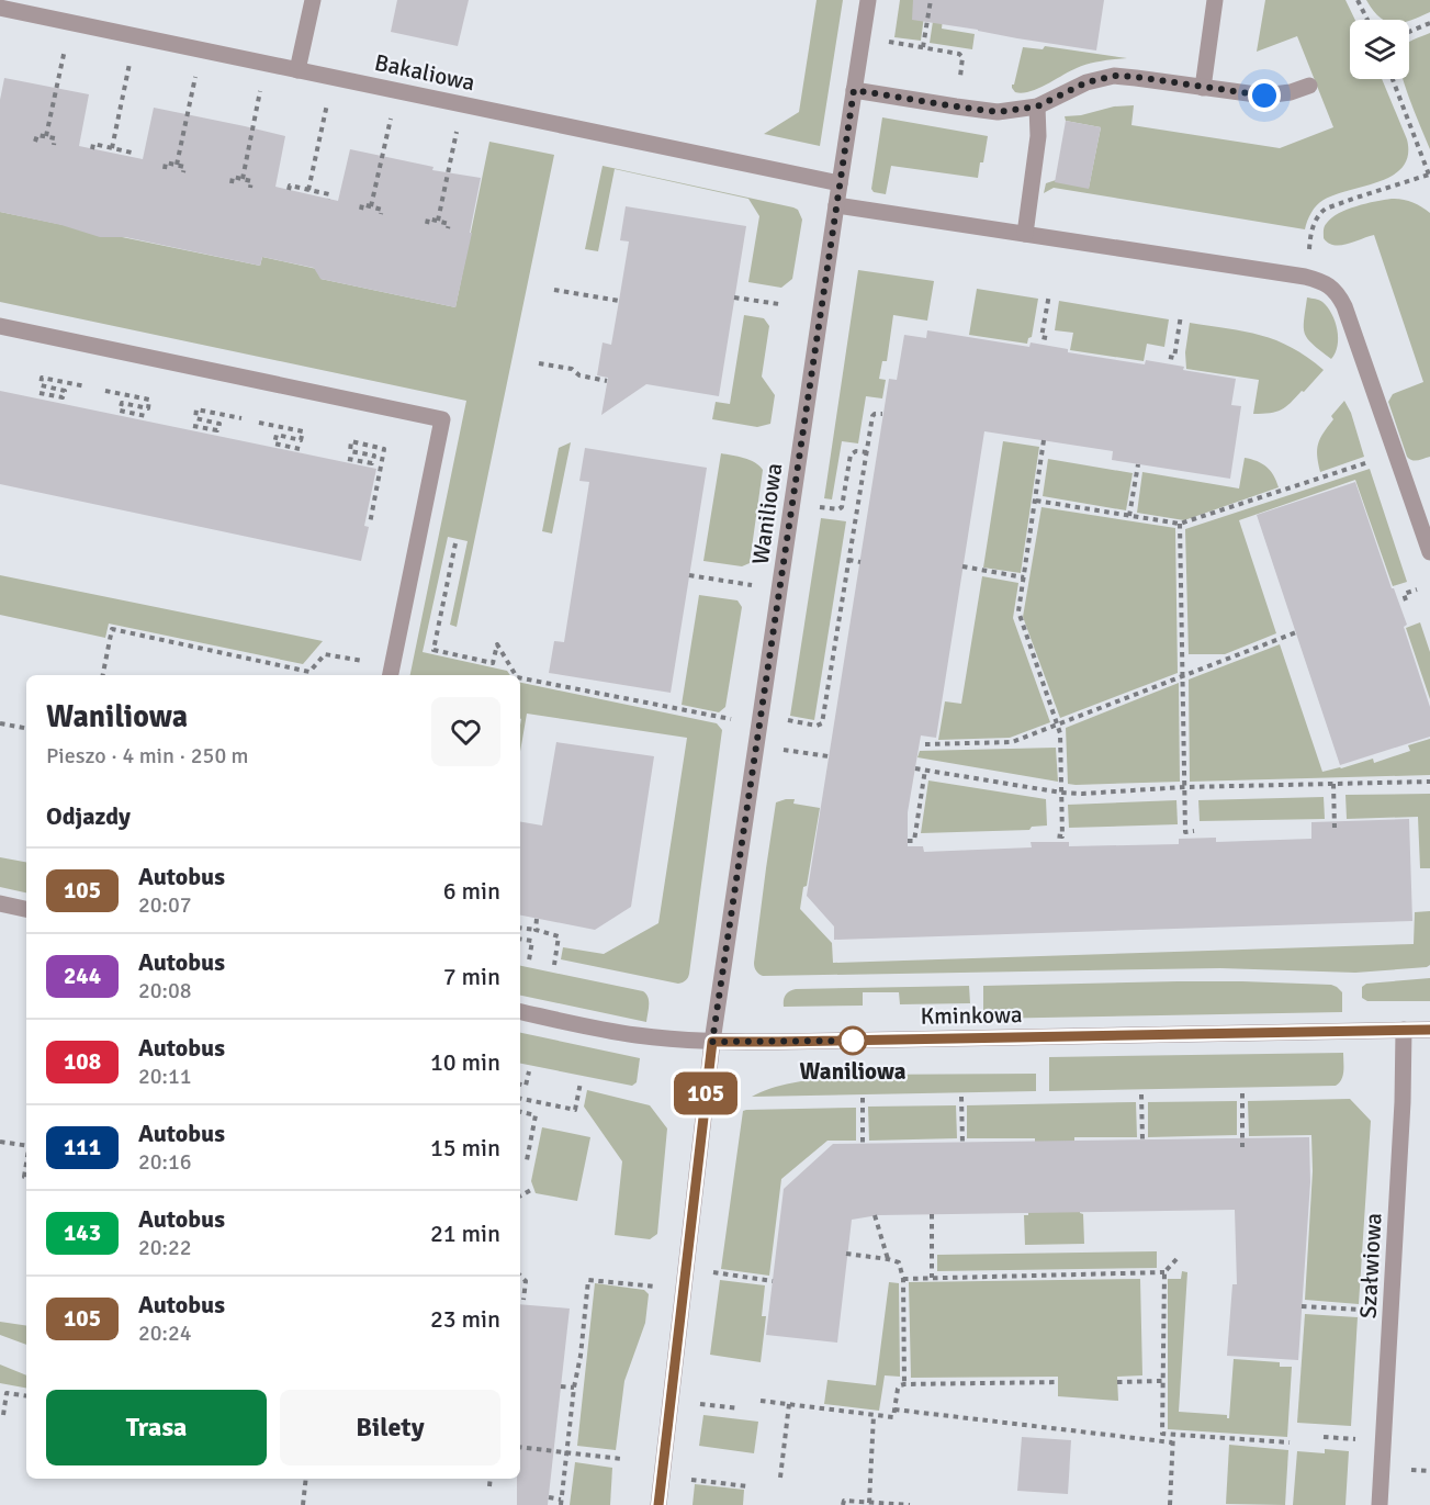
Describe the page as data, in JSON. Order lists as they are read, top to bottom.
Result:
{
  "streets": {
    "street": [
      "Bakaliowa",
      "Waniliowa",
      "Kminkowa",
      "Szałwiowa"
    ]
  },
  "crossings": [
    ["Bakaliowa", "Waniliowa"],
    ["Waniliowa", "Kminkowa"],
    ["Kminkowa", "Szałwiowa"]
  ],
  "places": ["Waniliowa"],
  "lines": ["bus line 105"],
  "page": {
    "on_map": "105",
    "heading": [
      ["Waniliowa", "Pieszo · 4 min · 250 m"],
      "Odjazdy"
    ],
    "list": [
      {
        "mark": "105",
        "name": "Autobus",
        "note": "20:07",
        "value": "6 min"
      },
      {
        "mark": "244",
        "name": "Autobus",
        "note": "20:08",
        "value": "7 min"
      },
      {
        "mark": "108",
        "name": "Autobus",
        "note": "20:11",
        "value": "10 min"
      },
      {
        "mark": "111",
        "name": "Autobus",
        "note": "20:16",
        "value": "15 min"
      },
      {
        "mark": "143",
        "name": "Autobus",
        "note": "20:22",
        "value": "21 min"
      },
      {
        "mark": "105",
        "name": "Autobus",
        "note": "20:24",
        "value": "23 min"
      }
    ],
    "buttons": ["Trasa", "Bilety"]
  }
}
